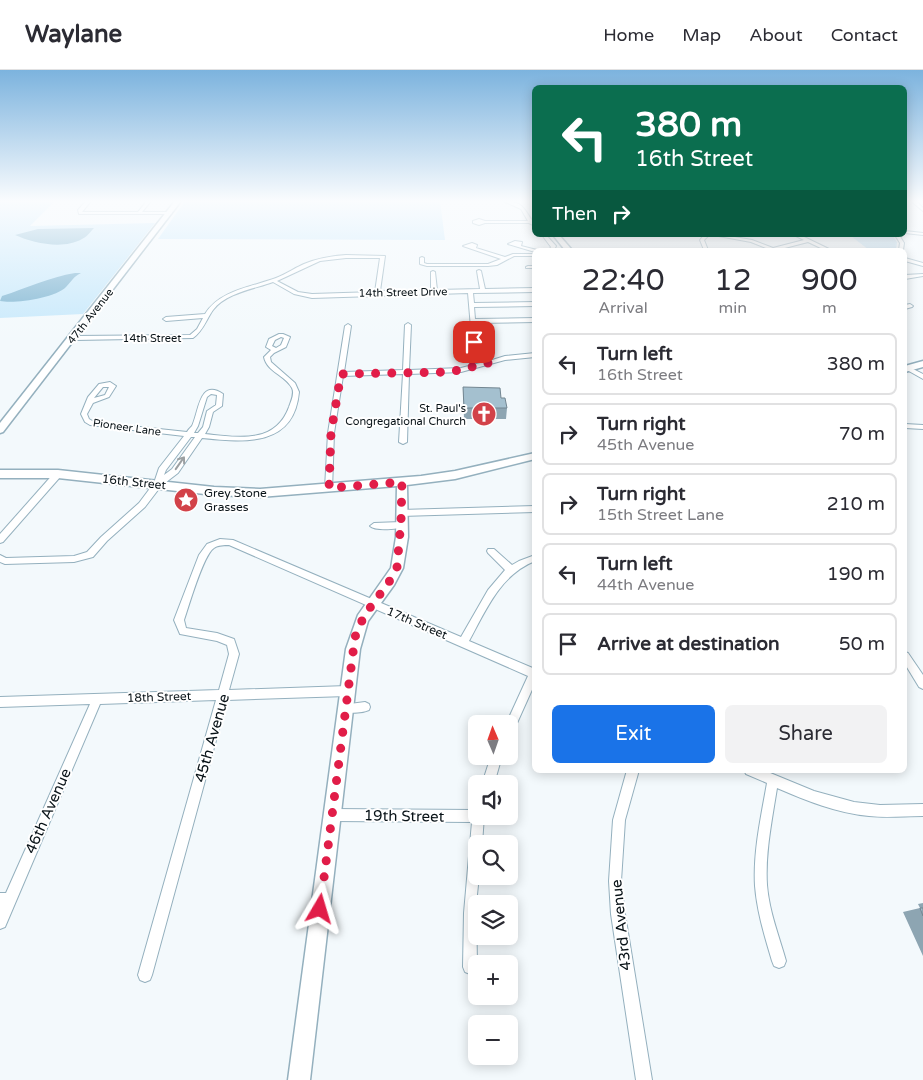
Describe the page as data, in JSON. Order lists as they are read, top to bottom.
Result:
{
  "streets": {
    "main road": ["47th Avenue", "16th Street"],
    "street": [
      "14th Street Drive",
      "14th Street",
      "Pioneer Lane",
      "17th Street",
      "18th Street",
      "45th Avenue",
      "46th Avenue",
      "19th Street",
      "43rd Avenue"
    ]
  },
  "crossings": [
    ["14th Street Drive", "14th Street"],
    ["47th Avenue", "14th Street"],
    ["17th Street", "45th Avenue"],
    ["18th Street", "45th Avenue"],
    ["18th Street", "46th Avenue"]
  ],
  "places": {
    "church": ["St. Paul's Congregational Church"],
    "place": ["Grey Stone Grasses"]
  },
  "north": "top",
  "page": {
    "header": "Waylane",
    "nav": [
      "Home",
      "Map",
      "About",
      "Contact"
    ],
    "turn": ["380 m", "16th Street"],
    "then": "Then",
    "eta": [
      "22:40",
      "Arrival",
      "12",
      "min",
      "900",
      "m"
    ],
    "list": [
      {
        "name": "Turn left",
        "note": "16th Street",
        "value": "380 m"
      },
      {
        "name": "Turn right",
        "note": "45th Avenue",
        "value": "70 m"
      },
      {
        "name": "Turn right",
        "note": "15th Street Lane",
        "value": "210 m"
      },
      {
        "name": "Turn left",
        "note": "44th Avenue",
        "value": "190 m"
      },
      {
        "name": "Arrive at destination",
        "value": "50 m"
      }
    ],
    "buttons": ["Exit", "Share"],
    "map_buttons": ["+", "−"]
  }
}
